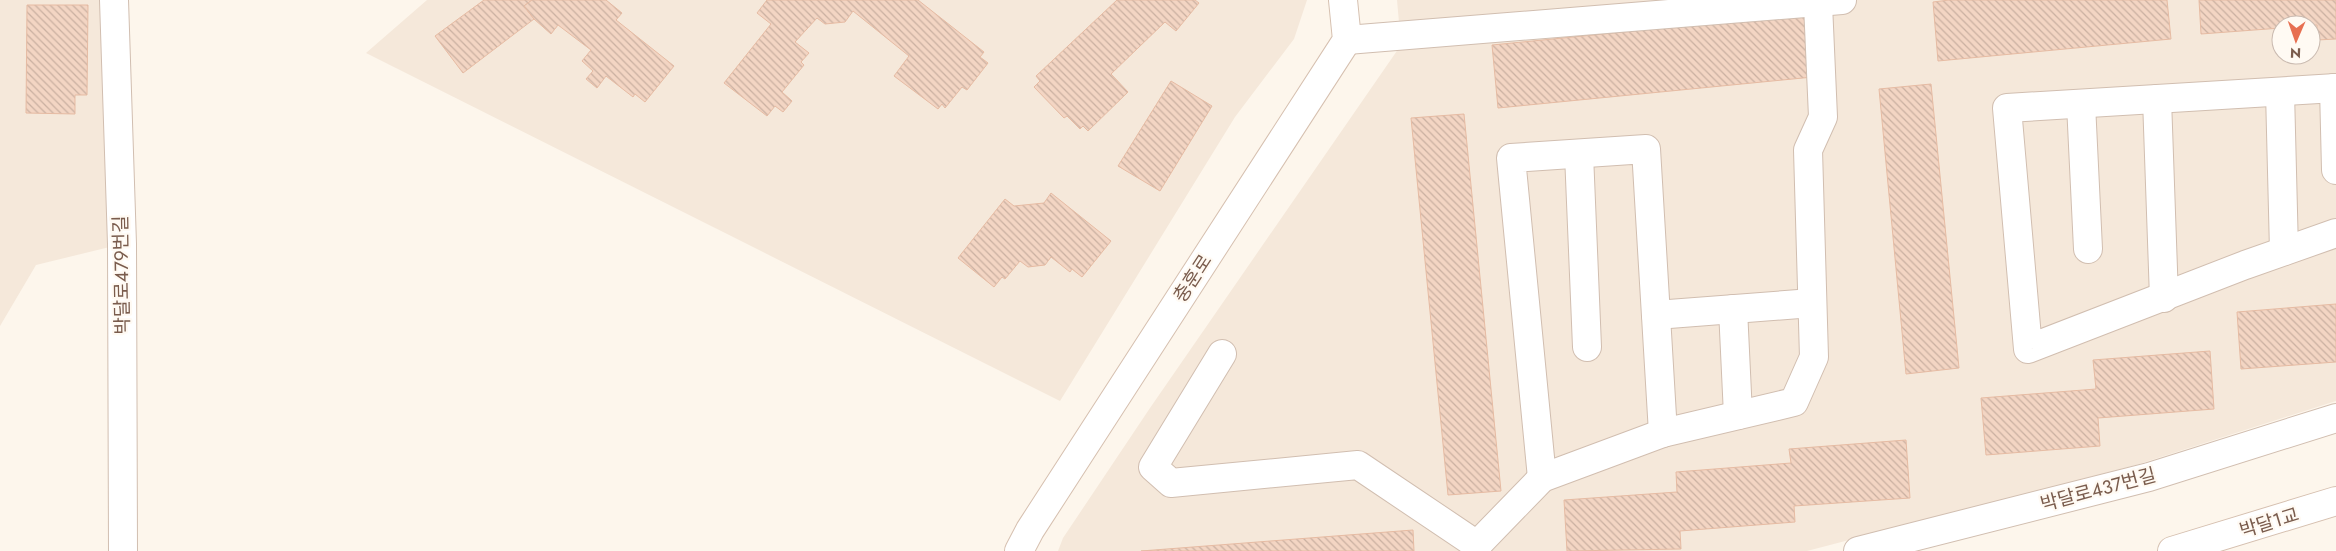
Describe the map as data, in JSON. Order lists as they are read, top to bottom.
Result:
{
  "streets": {
    "street": [
      "박달로479번길",
      "충훈로",
      "박달로437번길",
      "박달1교"
    ]
  },
  "north": "bottom"
}
